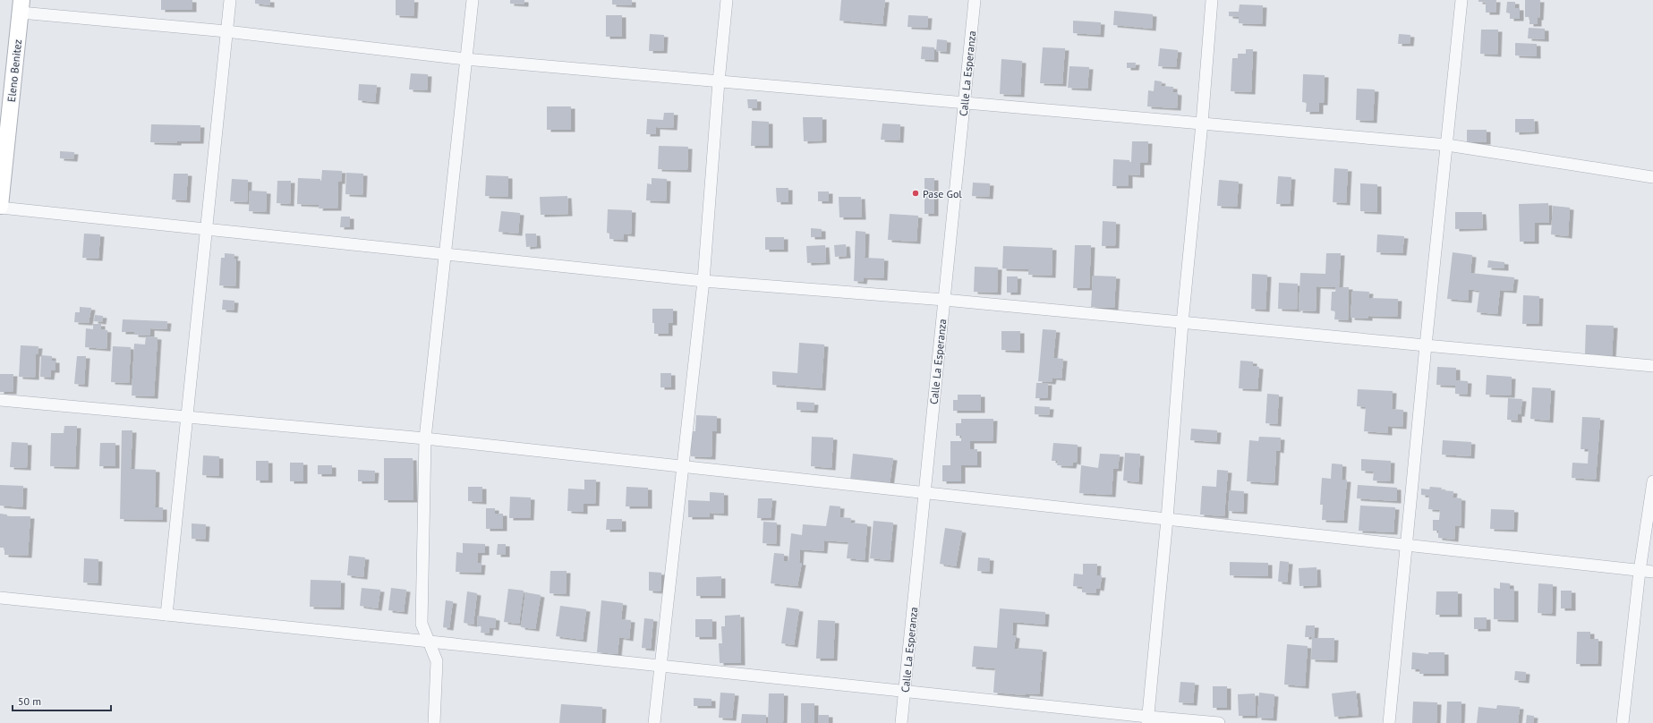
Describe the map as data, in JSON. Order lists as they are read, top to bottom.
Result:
{
  "streets": {
    "street": ["Eleno Benitez", "Calle La Esperanza"]
  },
  "places": ["Pase Gol"],
  "scale_bar": "50 m"
}
